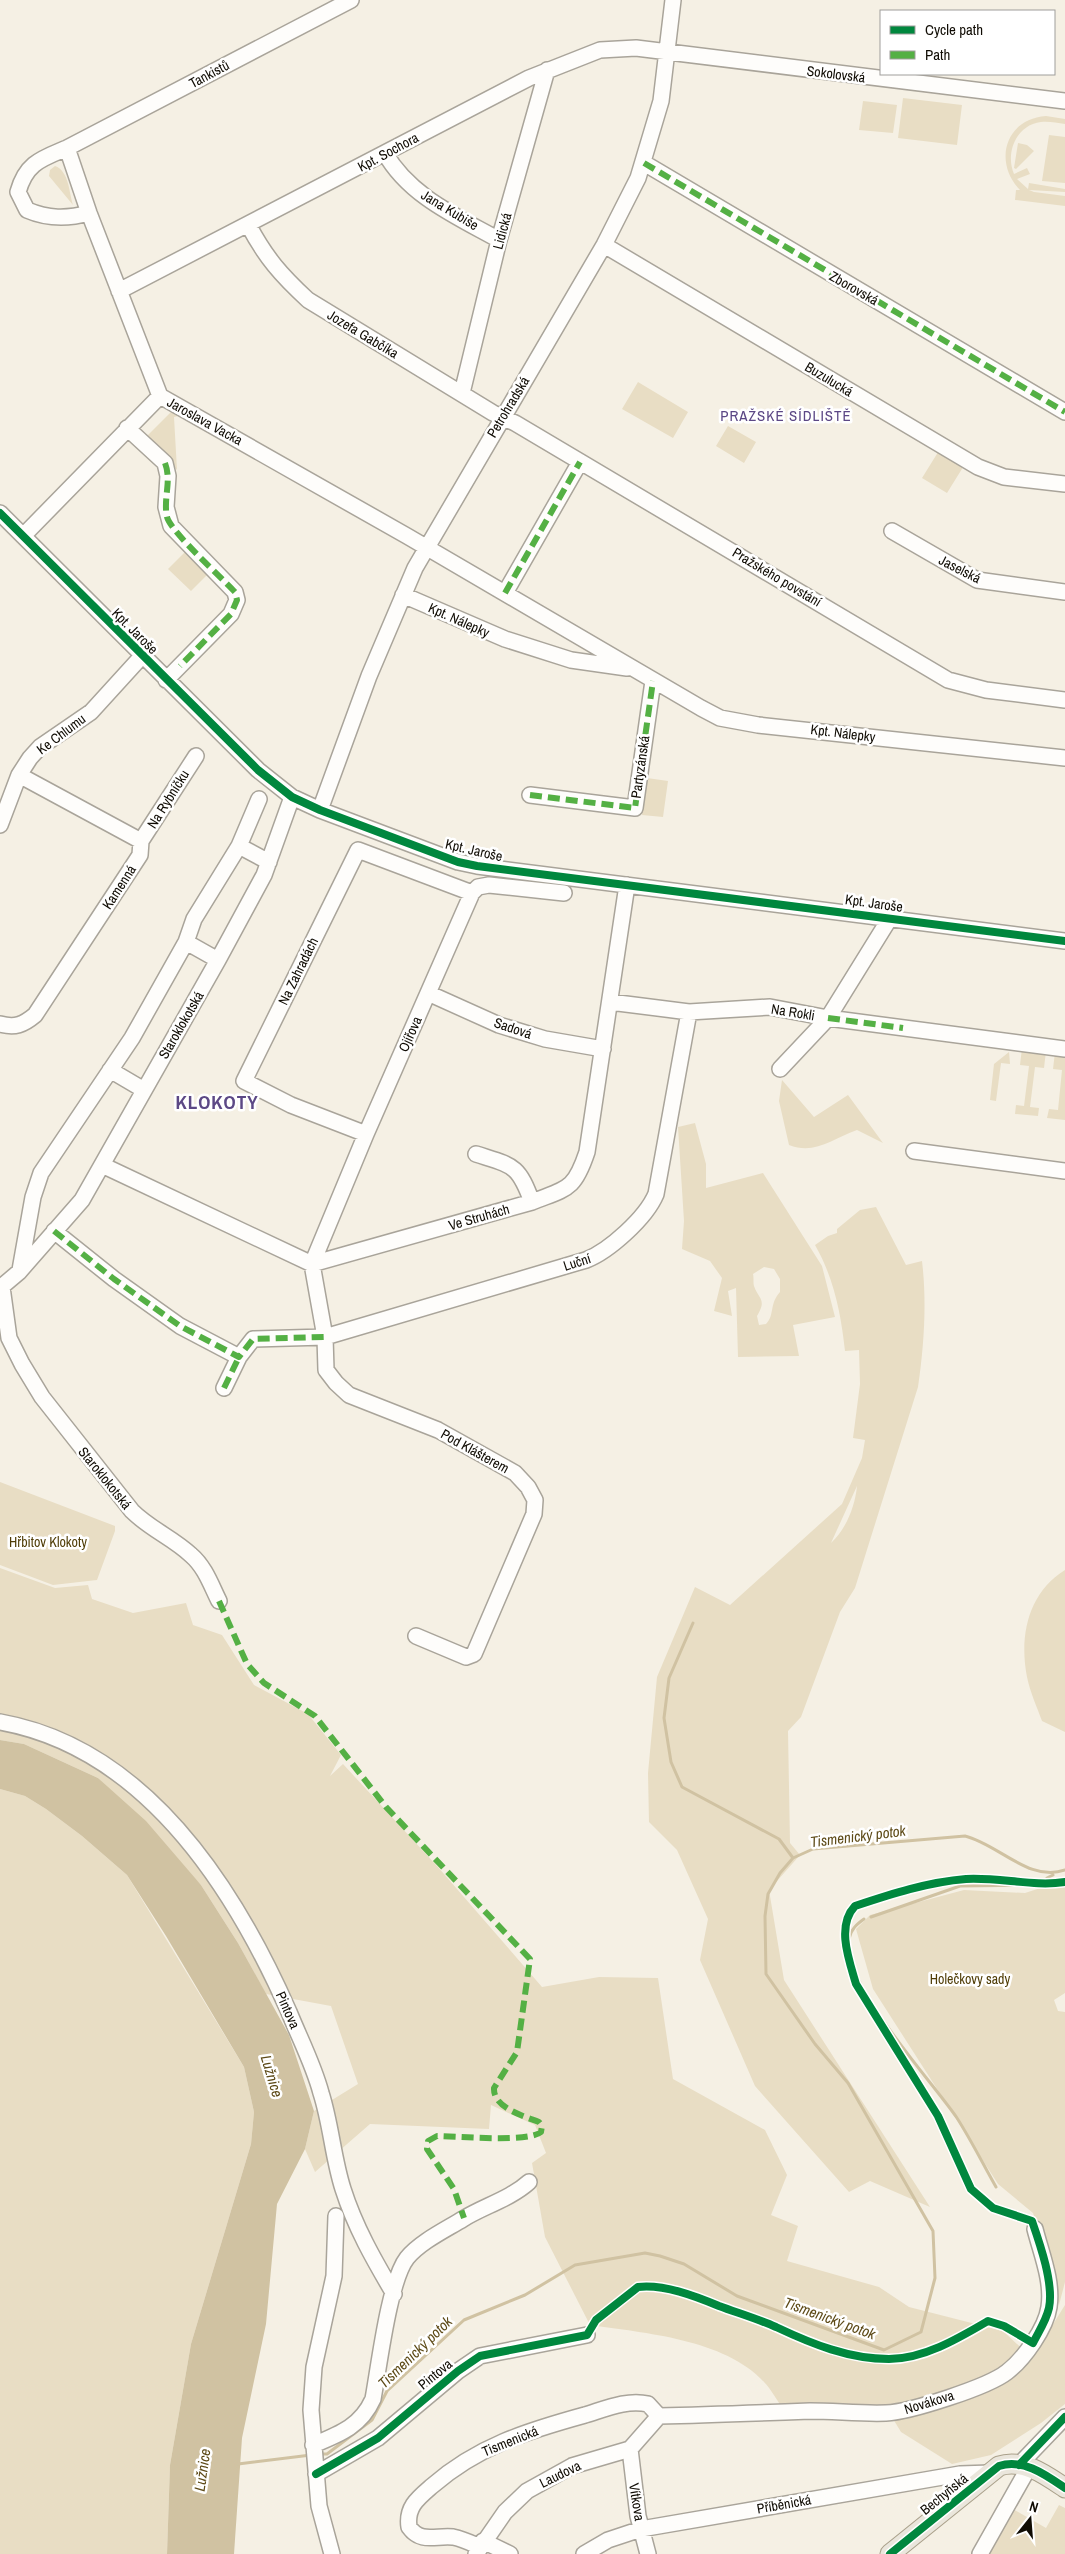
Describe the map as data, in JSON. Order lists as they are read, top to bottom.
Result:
{
  "streets": {
    "main road": ["Bechyňská"],
    "street": [
      "Tankistů",
      "Sokolovská",
      "Kpt. Sochora",
      "Jana Kubiše",
      "Lidická",
      "Zborovská",
      "Jozefa Gabčíka",
      "Buzulucká",
      "Petrohradská",
      "Jaroslava Vacka",
      "Jaselská",
      "Pražského povstání",
      "Kpt. Nálepky",
      "Kpt. Jaroše",
      "Ke Chlumu",
      "Partyzánská",
      "Na Rybníčku",
      "Kamenná",
      "Na Zahradách",
      "Na Rokli",
      "Staroklokotská",
      "Sadová",
      "Ojířova",
      "Ve Struhách",
      "Luční",
      "Pod Klášterem",
      "Pintova",
      "Novákova",
      "Tismenická",
      "Laudova",
      "Vítkova",
      "Příběnická"
    ]
  },
  "crossings": [
    ["Tankistů", "Jaroslava Vacka"],
    ["Sokolovská", "Kpt. Sochora"],
    ["Sokolovská", "Petrohradská"],
    ["Kpt. Sochora", "Jana Kubiše"],
    ["Kpt. Sochora", "Lidická"],
    ["Kpt. Sochora", "Jozefa Gabčíka"],
    ["Kpt. Sochora", "Petrohradská"],
    ["Kpt. Sochora", "Jaroslava Vacka"],
    ["Jana Kubiše", "Lidická"],
    ["Lidická", "Jozefa Gabčíka"],
    ["Zborovská", "Petrohradská"],
    ["Jozefa Gabčíka", "Petrohradská"],
    ["Jozefa Gabčíka", "Pražského povstání"],
    ["Buzulucká", "Petrohradská"],
    ["Petrohradská", "Jaroslava Vacka"],
    ["Petrohradská", "Pražského povstání"],
    ["Petrohradská", "Kpt. Nálepky"],
    ["Petrohradská", "Kpt. Jaroše"],
    ["Jaroslava Vacka", "Kpt. Nálepky"],
    ["Kpt. Nálepky", "Partyzánská"],
    ["Kpt. Jaroše", "Ke Chlumu"],
    ["Kpt. Jaroše", "Na Rokli"],
    ["Kpt. Jaroše", "Staroklokotská"],
    ["Kpt. Jaroše", "Ve Struhách"],
    ["Na Rybníčku", "Kamenná"],
    ["Na Zahradách", "Ojířova"],
    ["Na Rokli", "Ve Struhách"],
    ["Na Rokli", "Luční"],
    ["Sadová", "Ojířova"],
    ["Sadová", "Ve Struhách"],
    ["Ojířova", "Ve Struhách"],
    ["Ojířova", "Pod Klášterem"],
    ["Ve Struhách", "Pod Klášterem"],
    ["Luční", "Pod Klášterem"],
    ["Novákova", "Tismenická"],
    ["Tismenická", "Laudova"],
    ["Laudova", "Vítkova"],
    ["Bechyňská", "Příběnická"],
    ["Vítkova", "Příběnická"]
  ],
  "districts": ["PRAŽSKÉ SÍDLIŠTĚ", "KLOKOTY"],
  "water": ["Tismenický potok", "Lužnice"],
  "parks": ["Hřbitov Klokoty", "Holečkovy sady"],
  "legend": ["Cycle path", "Path"],
  "north": "top"
}
